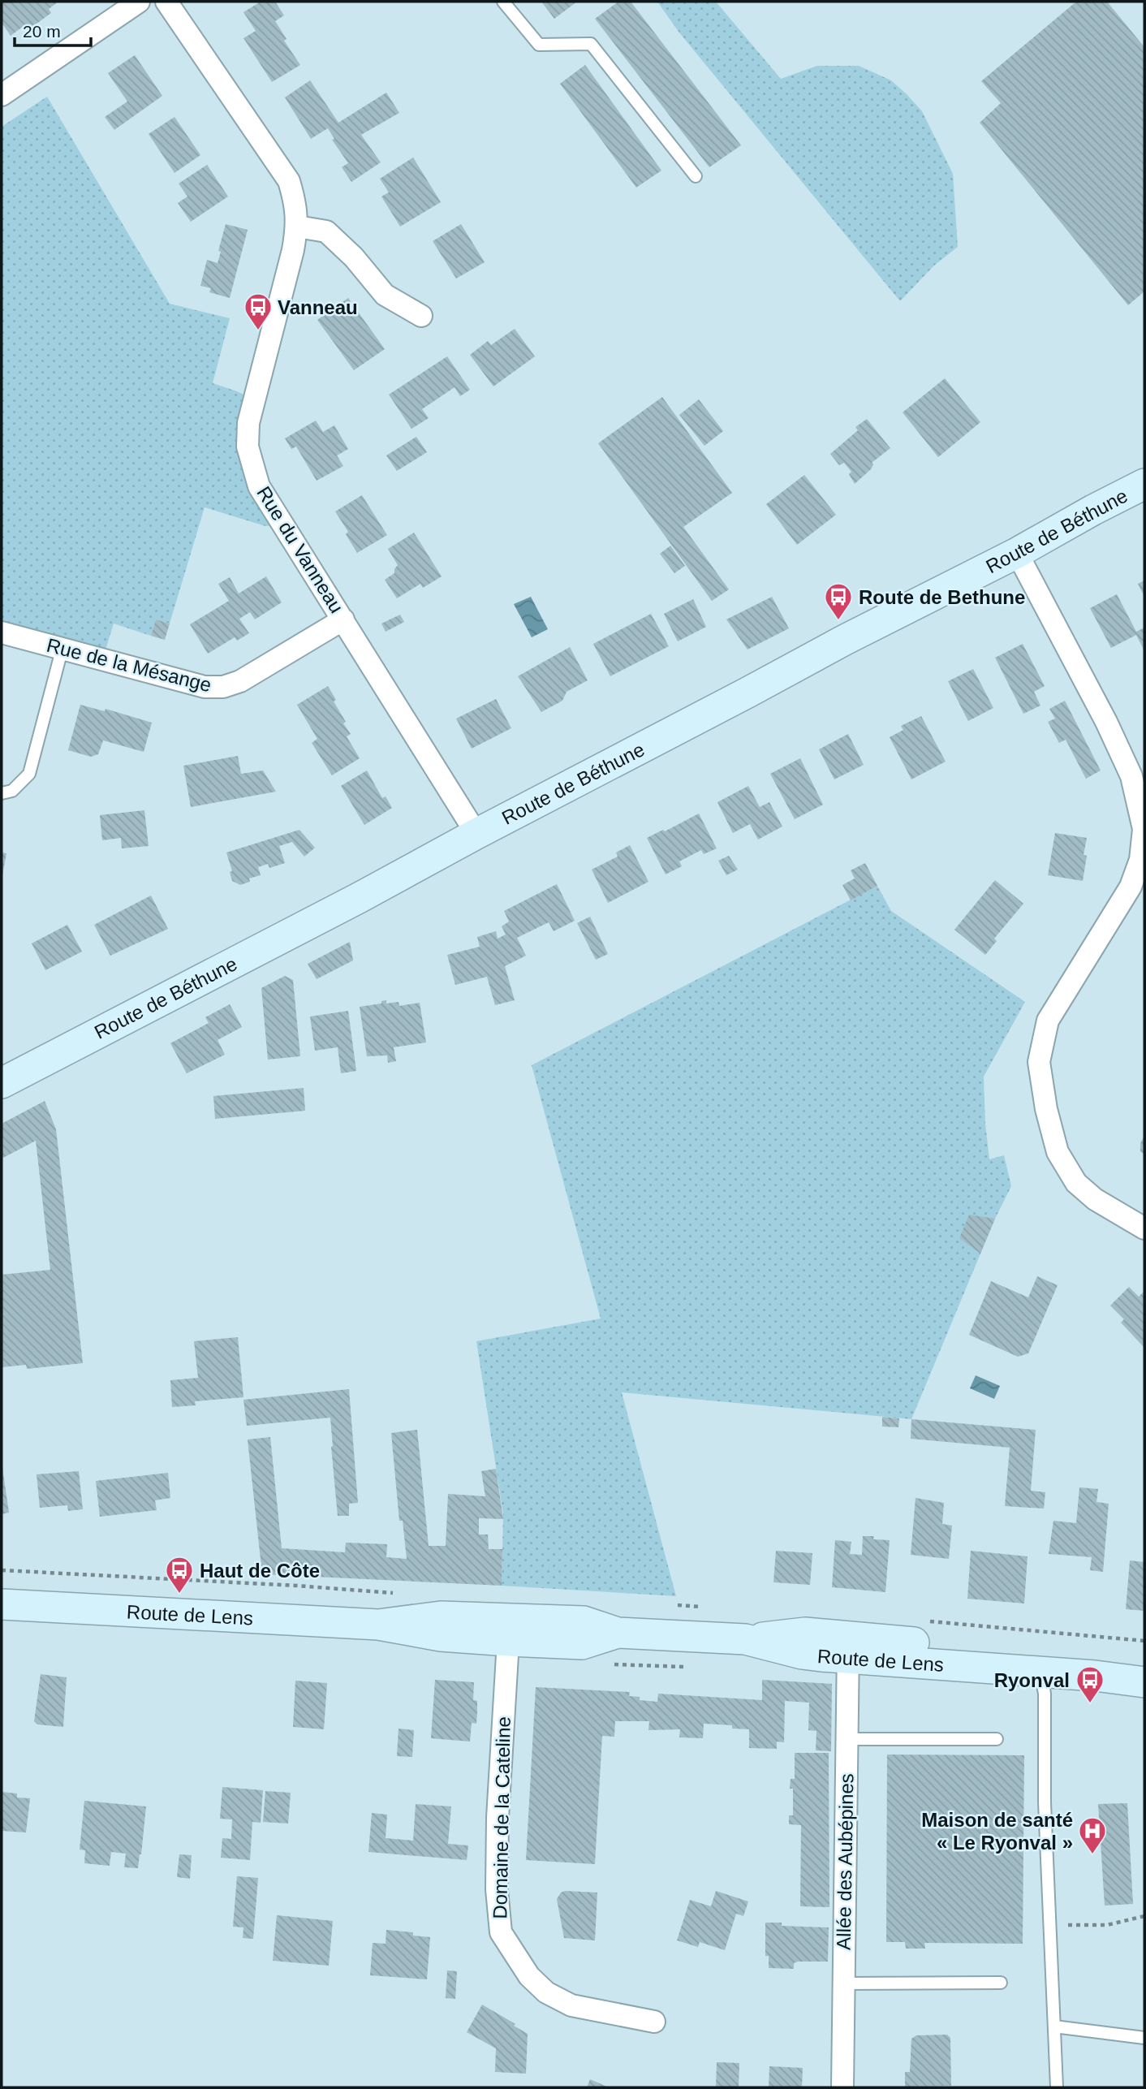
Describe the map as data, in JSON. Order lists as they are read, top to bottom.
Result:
{
  "streets": {
    "main road": ["Route de Béthune", "Route de Lens"],
    "street": [
      "Rue du Vanneau",
      "Rue de la Mésange",
      "Domaine de la Cateline",
      "Allée des Aubépines"
    ]
  },
  "crossings": [
    ["Route de Béthune", "Rue du Vanneau"],
    ["Rue du Vanneau", "Rue de la Mésange"],
    ["Route de Lens", "Domaine de la Cateline"],
    ["Route de Lens", "Allée des Aubépines"]
  ],
  "places": {
    "bus stop": [
      "Vanneau",
      "Route de Bethune",
      "Haut de Côte",
      "Ryonval"
    ],
    "hospital": ["Maison de santé « Le Ryonval »"]
  },
  "scale_bar": "20 m"
}
